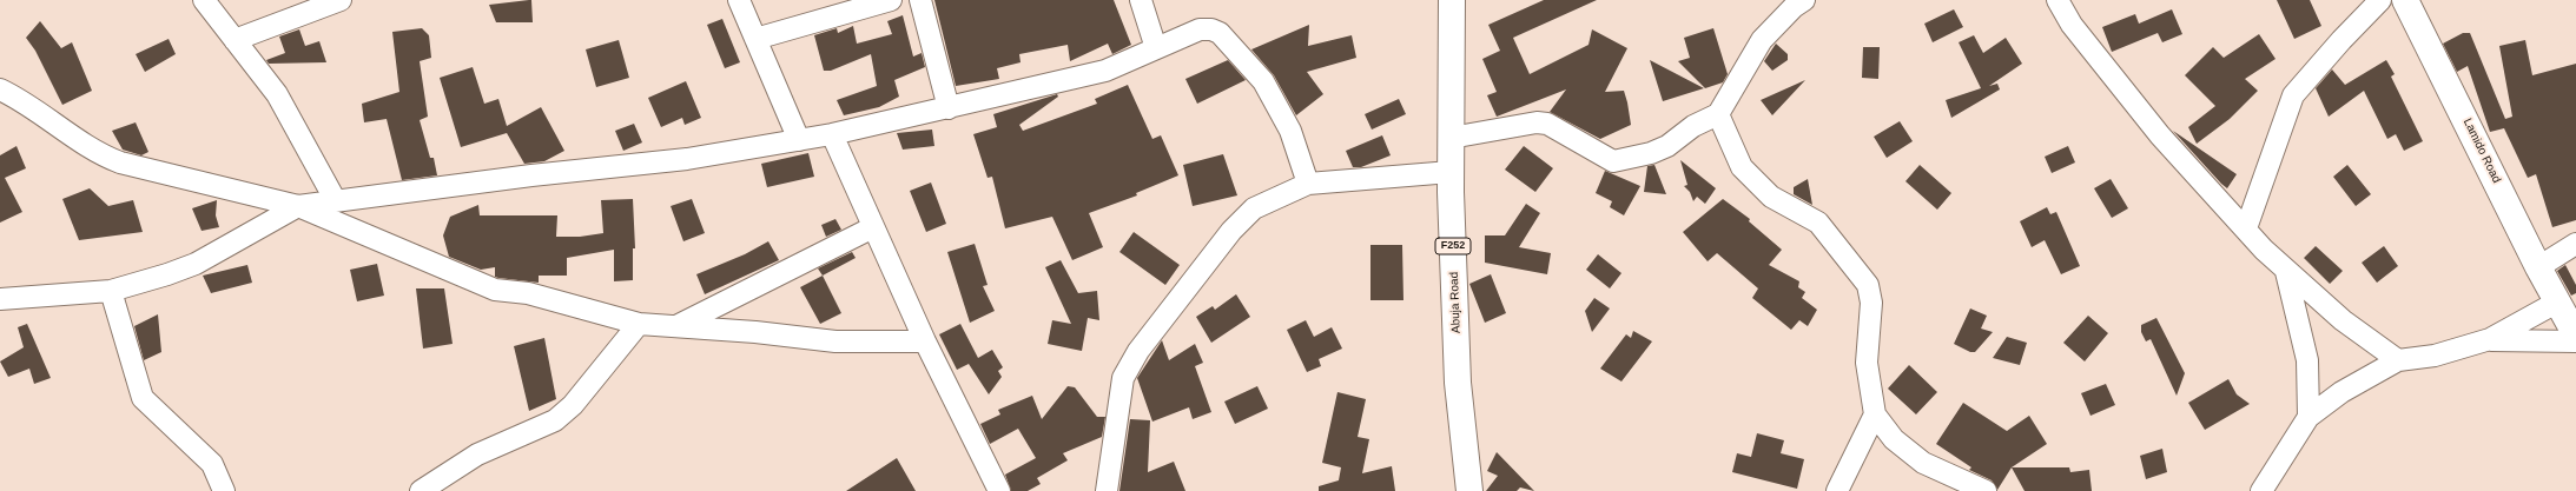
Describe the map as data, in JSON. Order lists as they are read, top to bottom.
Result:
{
  "streets": {
    "main road": ["Lamido Road", "F252", "Abuja Road"]
  }
}
